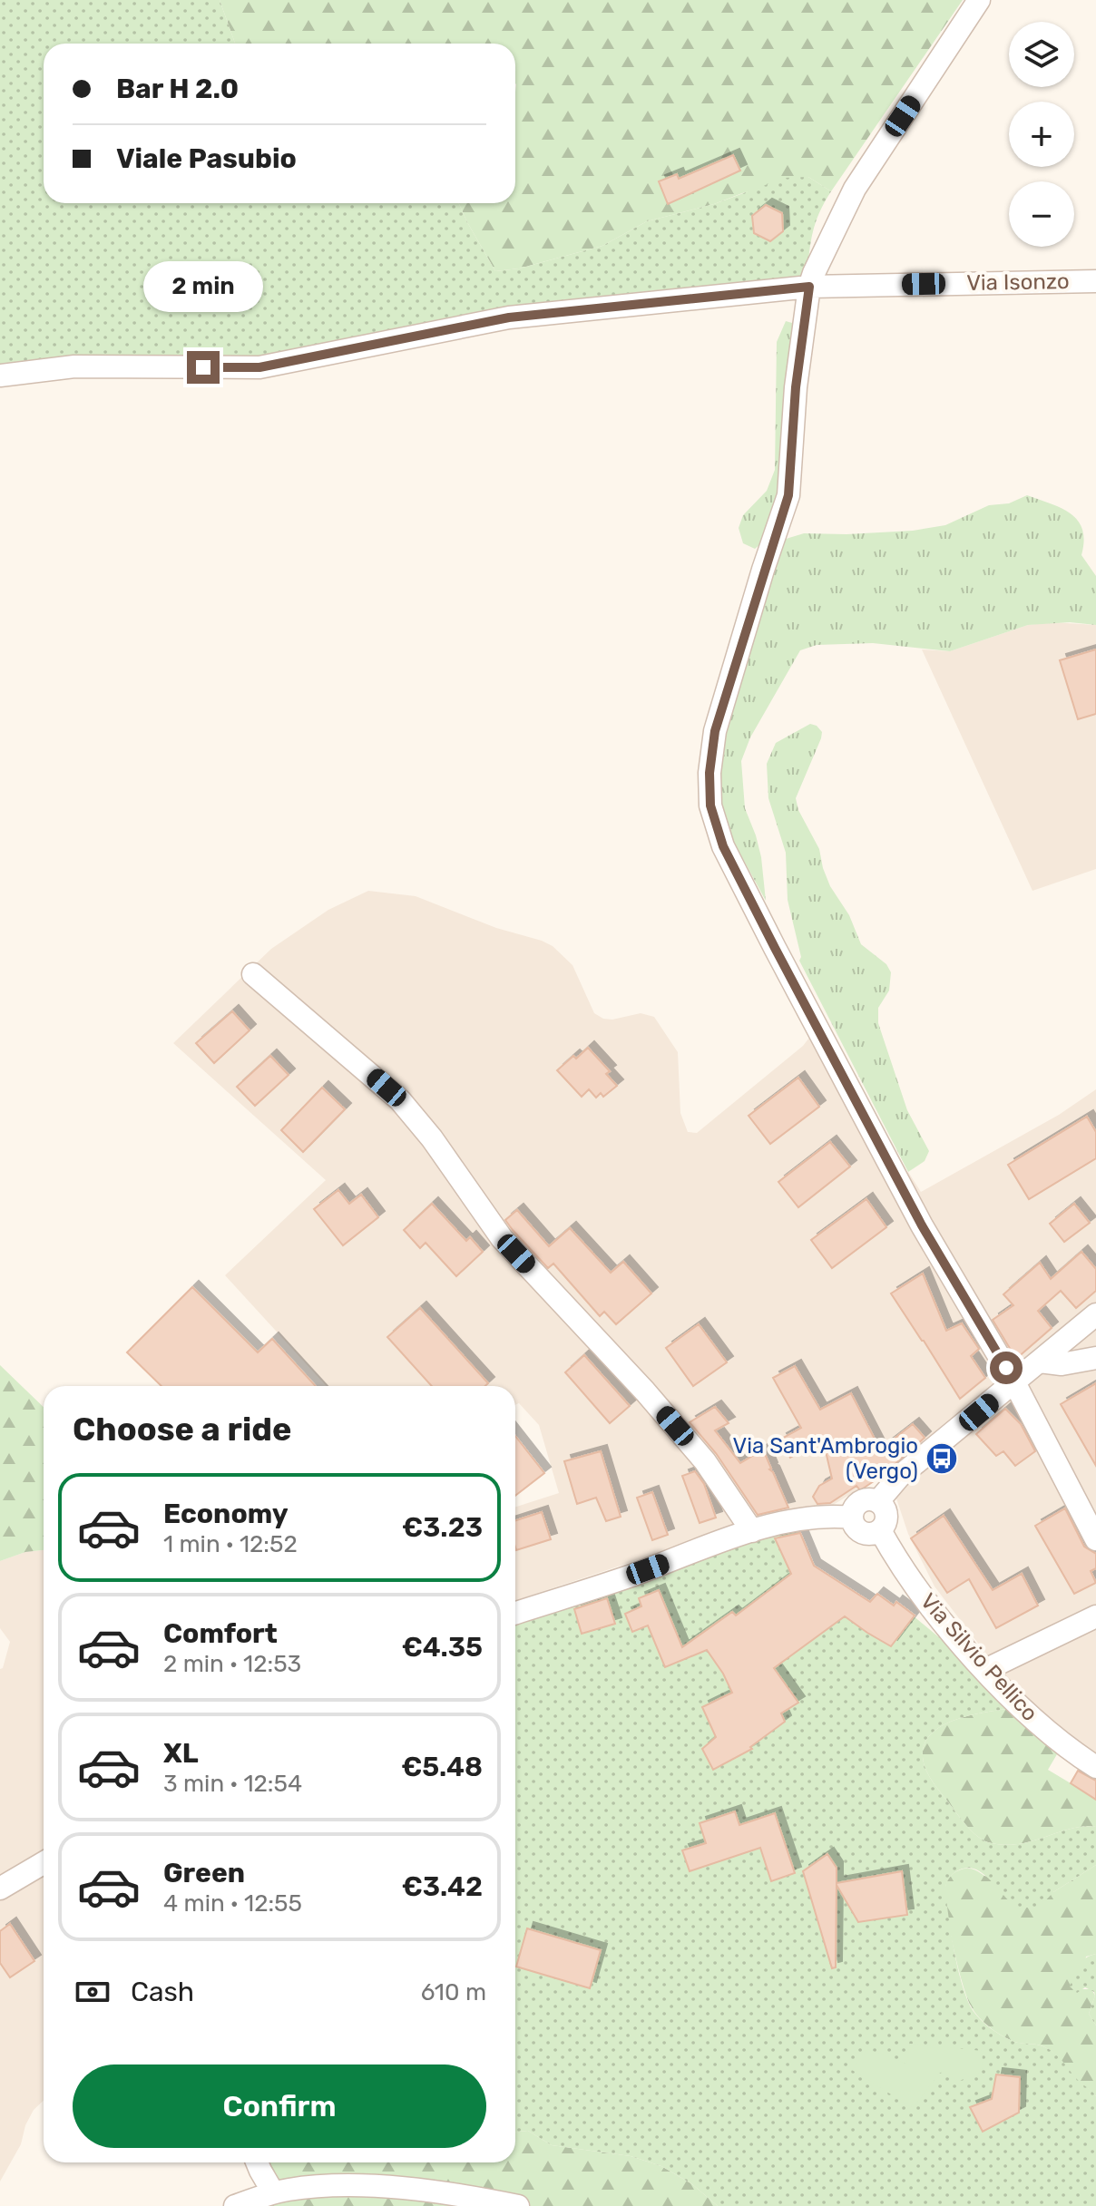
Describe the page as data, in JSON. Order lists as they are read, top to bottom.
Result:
{
  "streets": {
    "street": ["Via Isonzo", "Via Silvio Pellico"]
  },
  "places": {
    "bus stop": ["Via Sant'Ambrogio (Vergo)"]
  },
  "page": {
    "map_buttons": ["+", "−"],
    "banner": ["Bar H 2.0", "Viale Pasubio"],
    "bubble": "2 min",
    "heading": "Choose a ride",
    "list": [
      {
        "name": "Economy",
        "note": "1 min · 12:52",
        "value": "€3.23"
      },
      {
        "name": "Comfort",
        "note": "2 min · 12:53",
        "value": "€4.35"
      },
      {
        "name": "XL",
        "note": "3 min · 12:54",
        "value": "€5.48"
      },
      {
        "name": "Green",
        "note": "4 min · 12:55",
        "value": "€3.42"
      }
    ],
    "pay": ["Cash", "610 m"],
    "buttons": "Confirm"
  }
}
